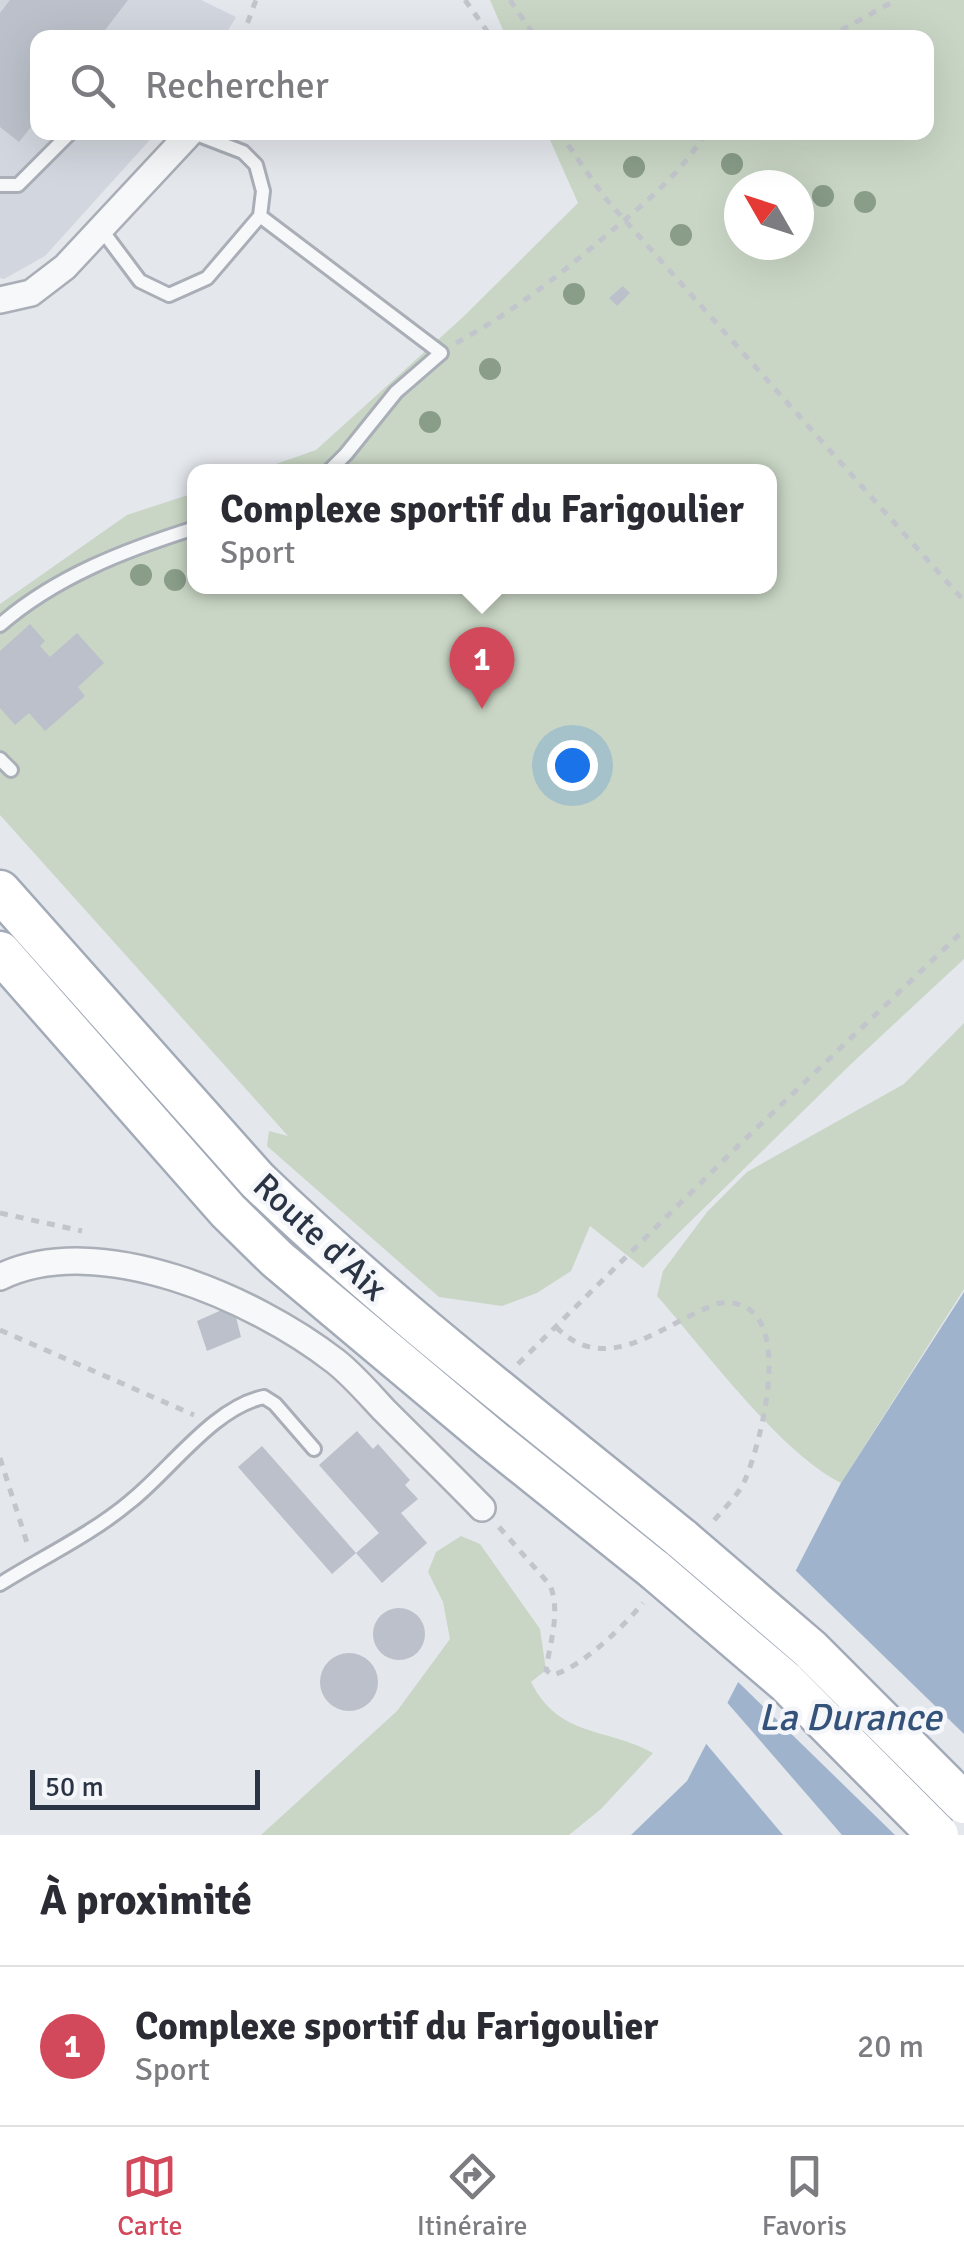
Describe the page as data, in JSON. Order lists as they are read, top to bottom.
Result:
{
  "streets": {
    "main road": ["Route d'Aix"]
  },
  "water": ["La Durance"],
  "scale_bar": "50 m",
  "north": "top left",
  "page": {
    "search": "Rechercher",
    "popup": ["Complexe sportif du Farigoulier", "Sport"],
    "pins": "1",
    "scale": "50 m",
    "heading": "À proximité",
    "list": [
      {
        "mark": "1",
        "name": "Complexe sportif du Farigoulier",
        "note": "Sport",
        "value": "20 m"
      }
    ],
    "nav": ["Carte", "Itinéraire", "Favoris"]
  }
}
